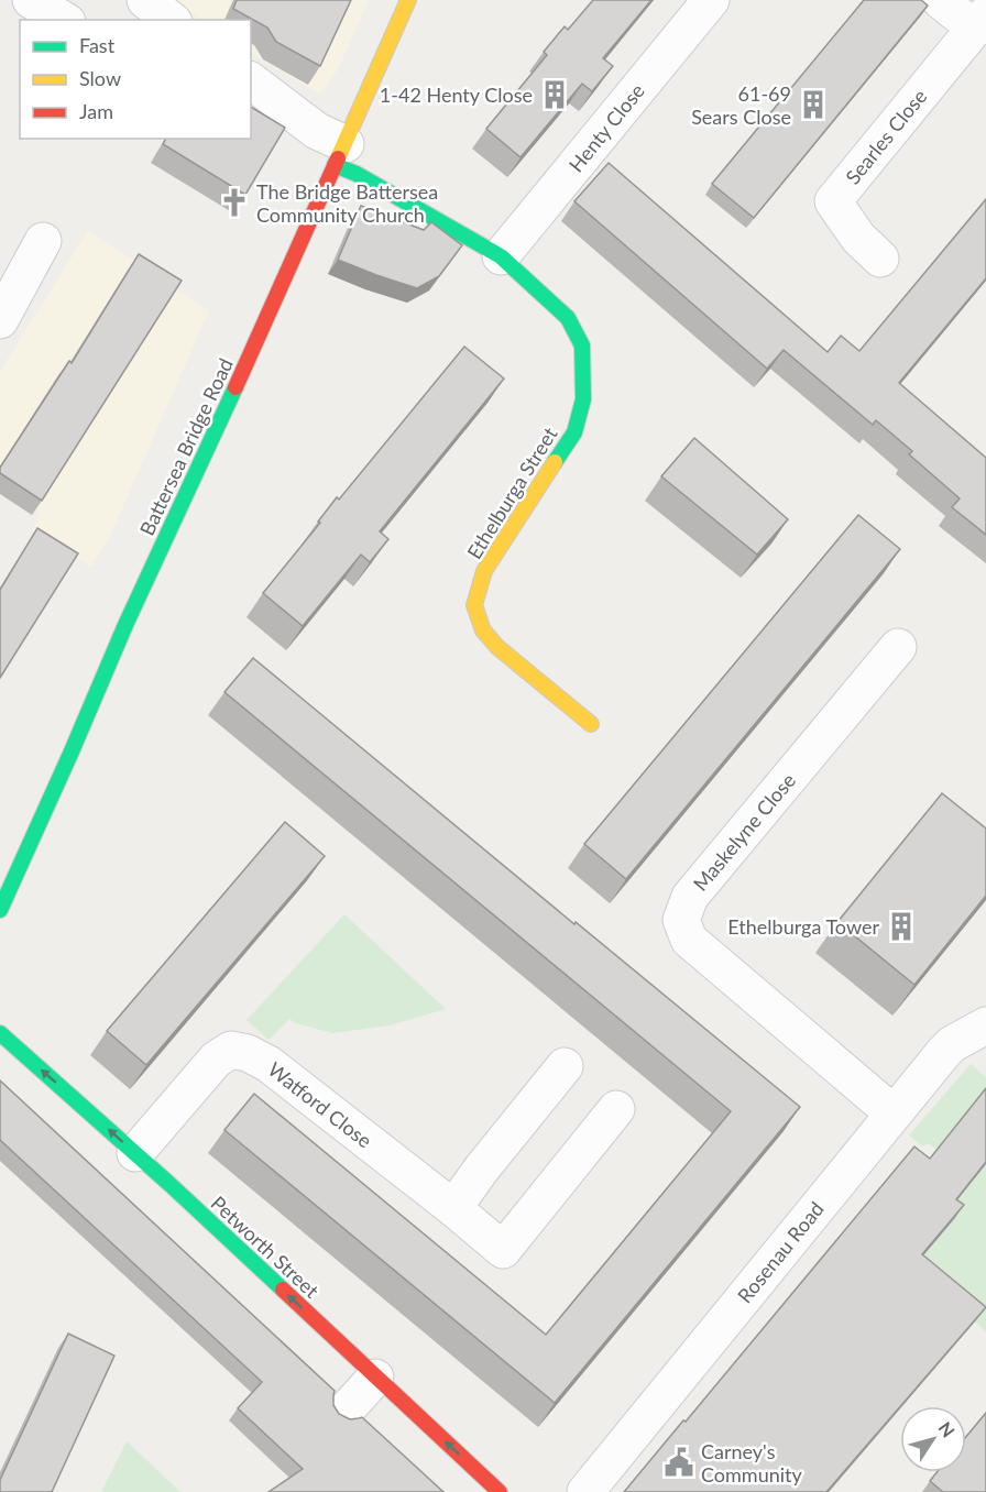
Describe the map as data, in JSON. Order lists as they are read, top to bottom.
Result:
{
  "streets": {
    "main road": ["Battersea Bridge Road", "Ethelburga Street", "Petworth Street"],
    "street": [
      "Henty Close",
      "Searles Close",
      "Maskelyne Close",
      "Watford Close",
      "Rosenau Road"
    ]
  },
  "crossings": [
    ["Henty Close", "Ethelburga Street"],
    ["Battersea Bridge Road", "Ethelburga Street"],
    ["Maskelyne Close", "Rosenau Road"],
    ["Watford Close", "Petworth Street"]
  ],
  "one_way": ["Petworth Street"],
  "places": {
    "building": ["1-42 Henty Close", "61-69 Sears Close", "Ethelburga Tower"],
    "church": ["The Bridge Battersea Community Church"],
    "public building": ["Carney's Community"]
  },
  "legend": ["Fast", "Slow", "Jam"],
  "north": "top right"
}
